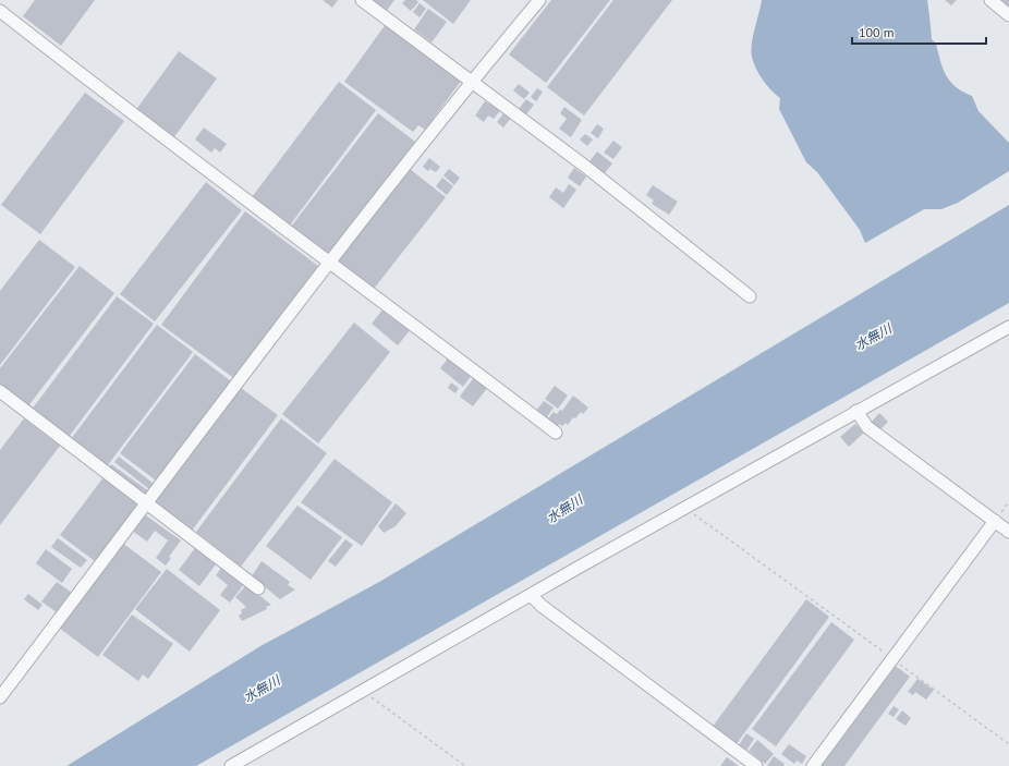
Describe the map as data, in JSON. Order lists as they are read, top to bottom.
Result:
{
  "water": ["水無川"],
  "scale_bar": "100 m"
}
